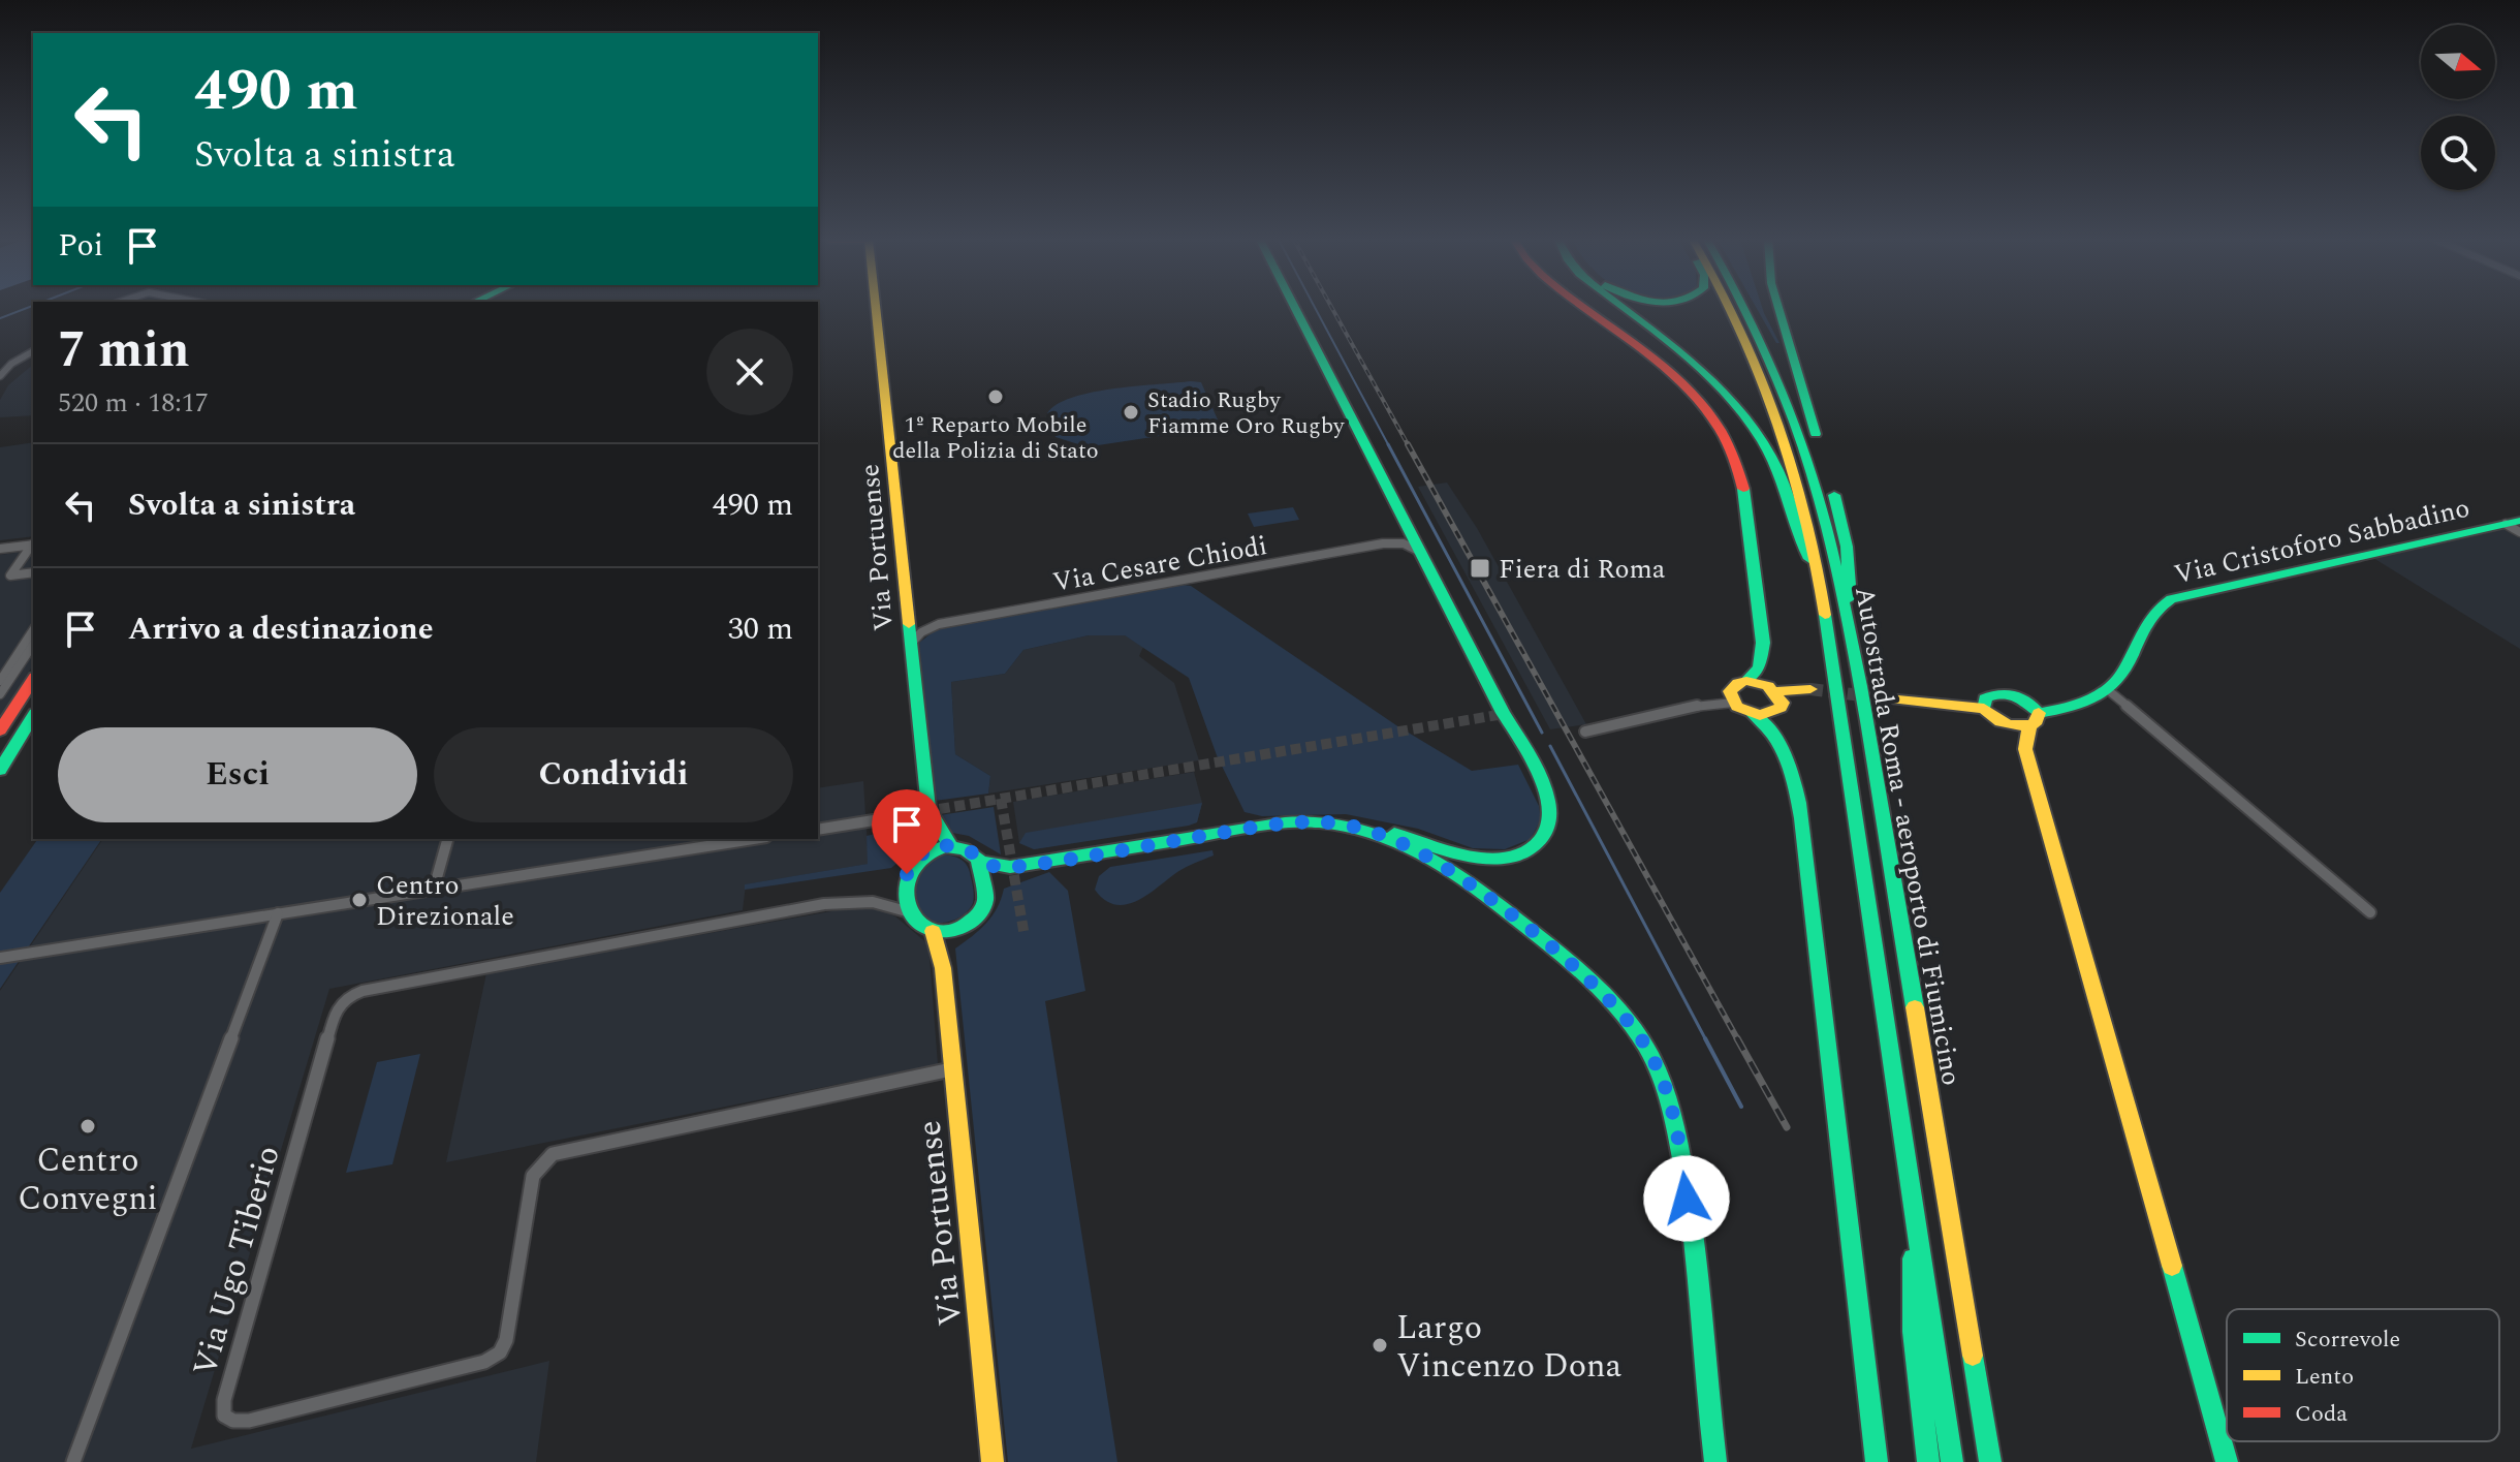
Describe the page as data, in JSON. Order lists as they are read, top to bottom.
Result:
{
  "streets": {
    "main road": ["Via Cristoforo Sabbadino", "Via Portuense", "Autostrada Roma - aeroporto di Fiumicino"],
    "street": ["Via Cesare Chiodi", "Via Ugo Tiberio"]
  },
  "crossings": [
    ["Via Portuense", "Via Cesare Chiodi"],
    ["Via Portuense", "Via Ugo Tiberio"]
  ],
  "places": {
    "other": [
      "1º Reparto Mobile della Polizia di Stato",
      "Stadio Rugby Fiamme Oro Rugby",
      "Centro Direzionale",
      "Centro Convegni",
      "Largo Vincenzo Dona"
    ],
    "transit": ["Fiera di Roma"]
  },
  "legend": ["Scorrevole", "Lento", "Coda"],
  "north": "right",
  "page": {
    "turn": ["490 m", "Svolta a sinistra"],
    "then": "Poi",
    "heading": ["7 min", "520 m · 18:17"],
    "list": [
      {
        "name": "Svolta a sinistra",
        "value": "490 m"
      },
      {
        "name": "Arrivo a destinazione",
        "value": "30 m"
      }
    ],
    "buttons": ["Esci", "Condividi"]
  }
}
